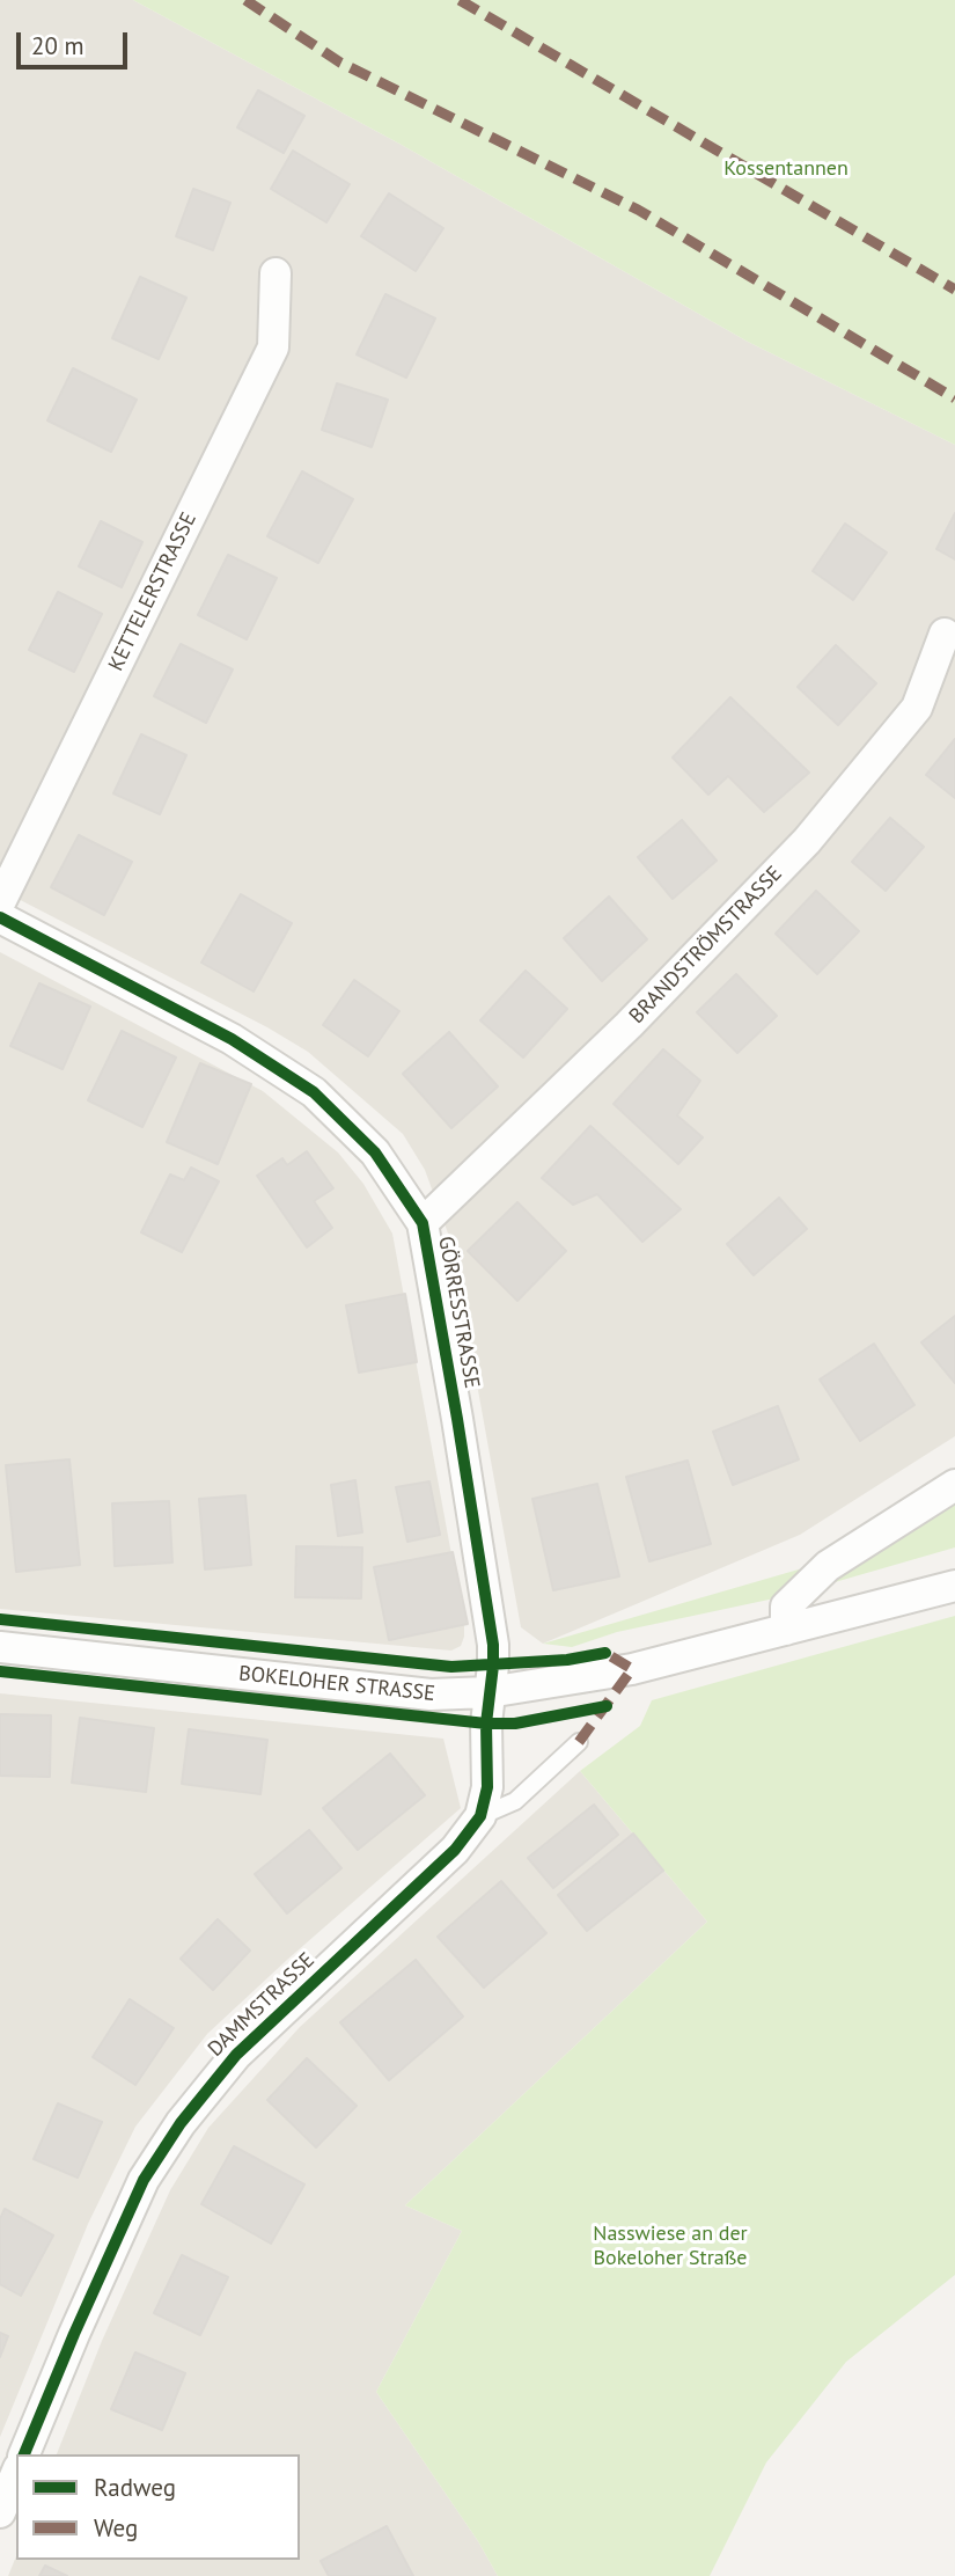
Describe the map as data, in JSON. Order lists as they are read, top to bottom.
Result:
{
  "streets": {
    "street": [
      "KETTELERSTRASSE",
      "BRANDSTRÖMSTRASSE",
      "GÖRRESSTRASSE",
      "BOKELOHER STRASSE",
      "DAMMSTRASSE"
    ]
  },
  "crossings": [
    ["BRANDSTRÖMSTRASSE", "GÖRRESSTRASSE"],
    ["GÖRRESSTRASSE", "BOKELOHER STRASSE"],
    ["GÖRRESSTRASSE", "DAMMSTRASSE"],
    ["BOKELOHER STRASSE", "DAMMSTRASSE"]
  ],
  "parks": ["Kossentannen", "Nasswiese an der Bokeloher Straße"],
  "legend": ["Radweg", "Weg"],
  "scale_bar": "20 m"
}
